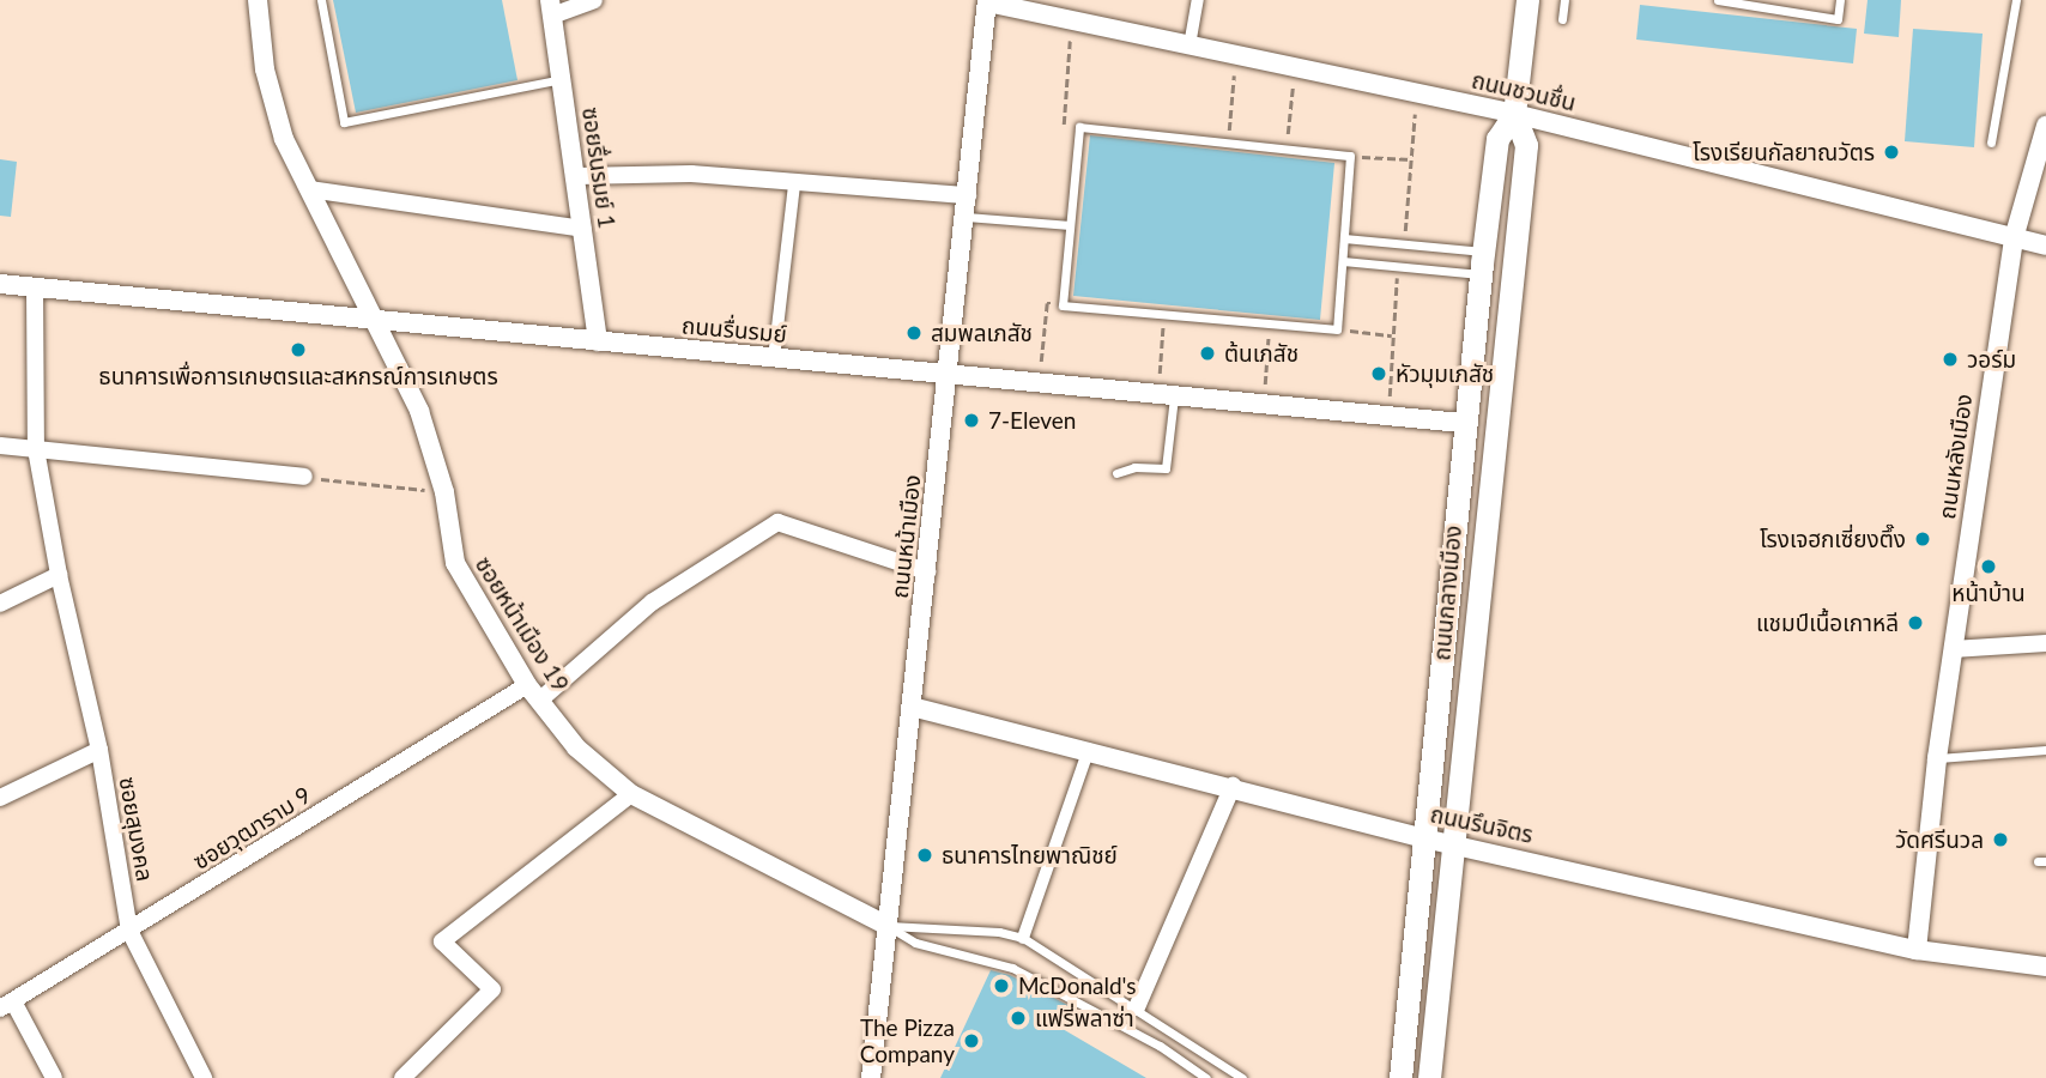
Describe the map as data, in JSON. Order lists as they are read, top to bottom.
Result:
{
  "streets": {
    "main road": ["ถนนกลางเมือง"],
    "street": [
      "ถนนชวนชื่น",
      "ซอยรื่นรมย์ 1",
      "ถนนรื่นรมย์",
      "ถนนหลังเมือง",
      "ถนนหน้าเมือง",
      "ซอยหน้าเมือง 19",
      "ถนนรึนจิตร",
      "ซอยวุฒาราม 9",
      "ซอยสุมงคล"
    ]
  },
  "crossings": [
    ["ถนนชวนชื่น", "ถนนหลังเมือง"],
    ["ถนนชวนชื่น", "ถนนหน้าเมือง"],
    ["ถนนชวนชื่น", "ถนนกลางเมือง"],
    ["ซอยรื่นรมย์ 1", "ถนนรื่นรมย์"],
    ["ถนนรื่นรมย์", "ถนนหน้าเมือง"],
    ["ถนนรื่นรมย์", "ถนนกลางเมือง"],
    ["ถนนรื่นรมย์", "ซอยหน้าเมือง 19"],
    ["ถนนรื่นรมย์", "ซอยสุมงคล"],
    ["ถนนหลังเมือง", "ถนนรึนจิตร"],
    ["ถนนหน้าเมือง", "ซอยหน้าเมือง 19"],
    ["ถนนหน้าเมือง", "ถนนรึนจิตร"],
    ["ถนนหน้าเมือง", "ซอยวุฒาราม 9"],
    ["ถนนกลางเมือง", "ถนนรึนจิตร"],
    ["ซอยหน้าเมือง 19", "ซอยวุฒาราม 9"],
    ["ซอยวุฒาราม 9", "ซอยสุมงคล"]
  ],
  "places": [
    "โรงเรียนกัลยาณวัตร",
    "สมพลเภสัช",
    "ธนาคารเพื่อการเกษตรและสหกรณ์การเกษตร",
    "ต้นเภสัช",
    "วอร์ม",
    "หัวมุมเภสัช",
    "7-Eleven",
    "โรงเจฮกเซี่ยงตึ๊ง",
    "หน้าบ้าน",
    "แชมป์เนื้อเกาหลี",
    "วัดศรีนวล",
    "ธนาคารไทยพาณิชย์",
    "McDonald's",
    "แฟรี่พลาซ่า",
    "The Pizza Company"
  ]
}
